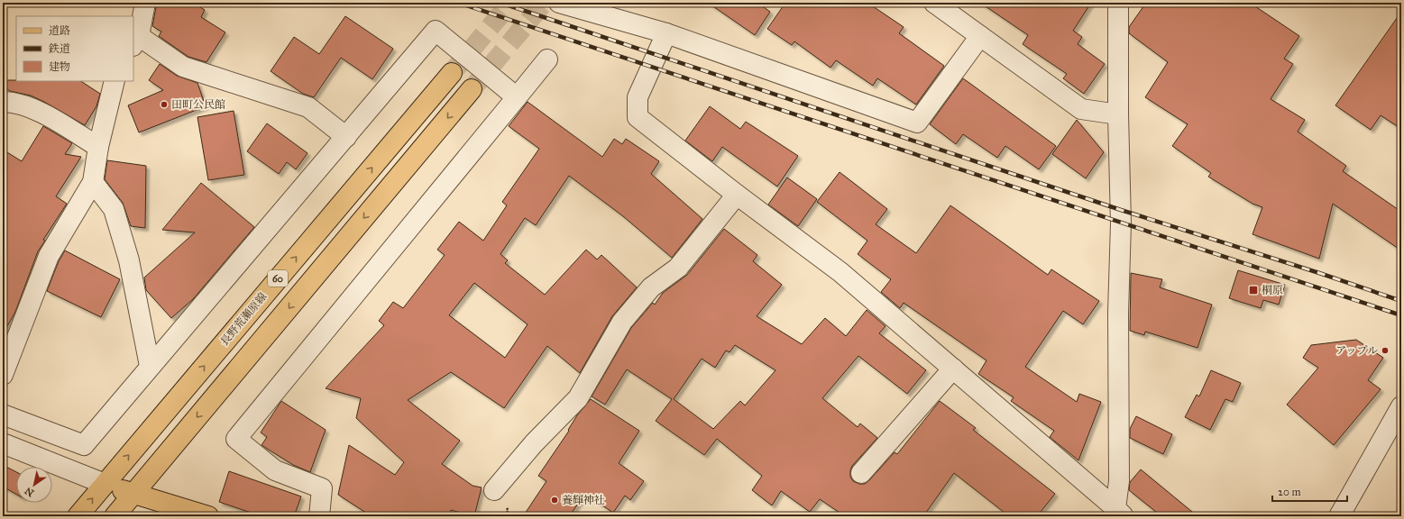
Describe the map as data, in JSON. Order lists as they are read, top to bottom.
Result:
{
  "streets": {
    "main road": ["60", "長野荒瀬原線"]
  },
  "places": {
    "other": ["田町公民館", "アップル", "養輝神社"],
    "transit": ["桐原"]
  },
  "legend": ["道路", "鉄道", "建物"],
  "scale_bar": "20 m",
  "north": "bottom left"
}
